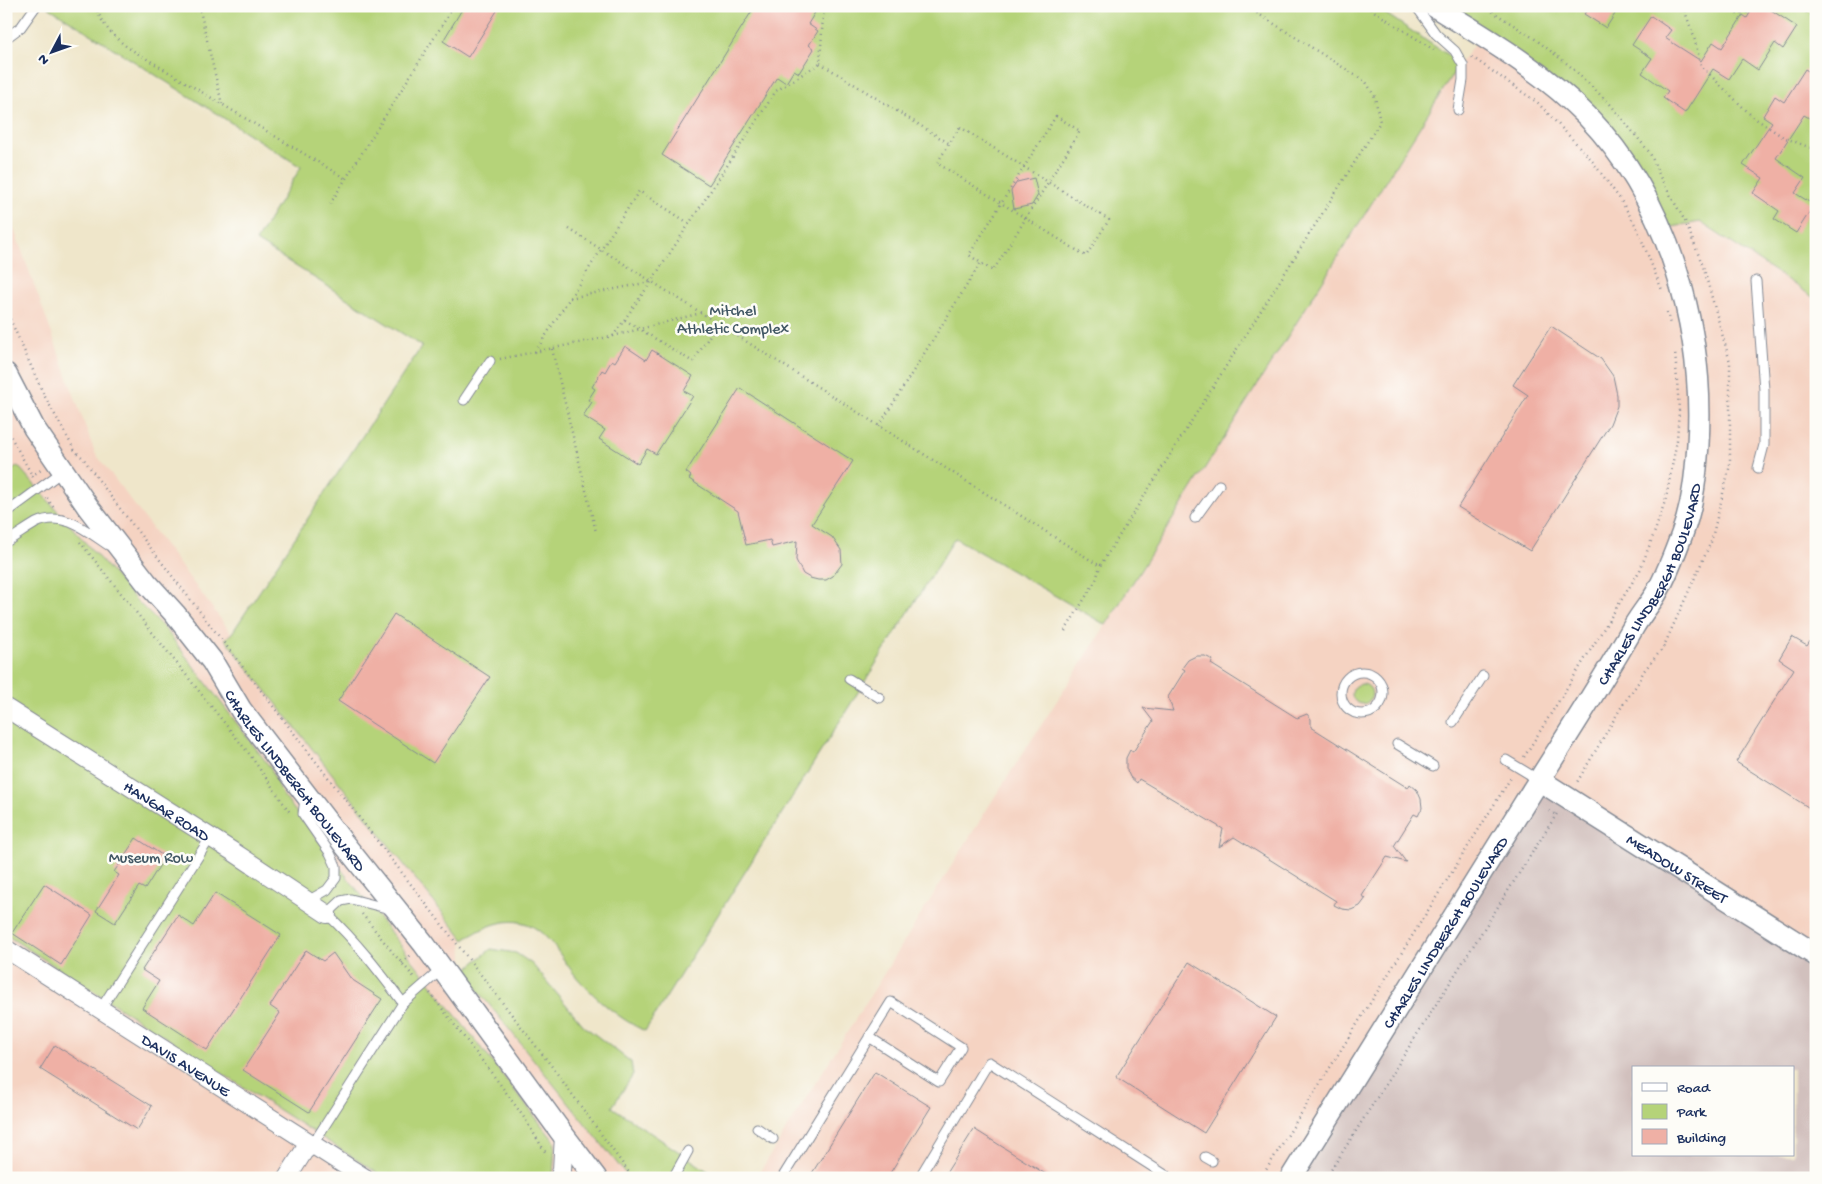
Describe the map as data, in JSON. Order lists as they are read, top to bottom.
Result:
{
  "streets": {
    "street": [
      "CHARLES LINDBERGH BOULEVARD",
      "HANGAR ROAD",
      "MEADOW STREET",
      "DAVIS AVENUE"
    ]
  },
  "crossings": [
    ["CHARLES LINDBERGH BOULEVARD", "MEADOW STREET"]
  ],
  "parks": ["Mitchel Athletic Complex", "Museum Row"],
  "legend": ["Road", "Park", "Building"],
  "north": "bottom left"
}
